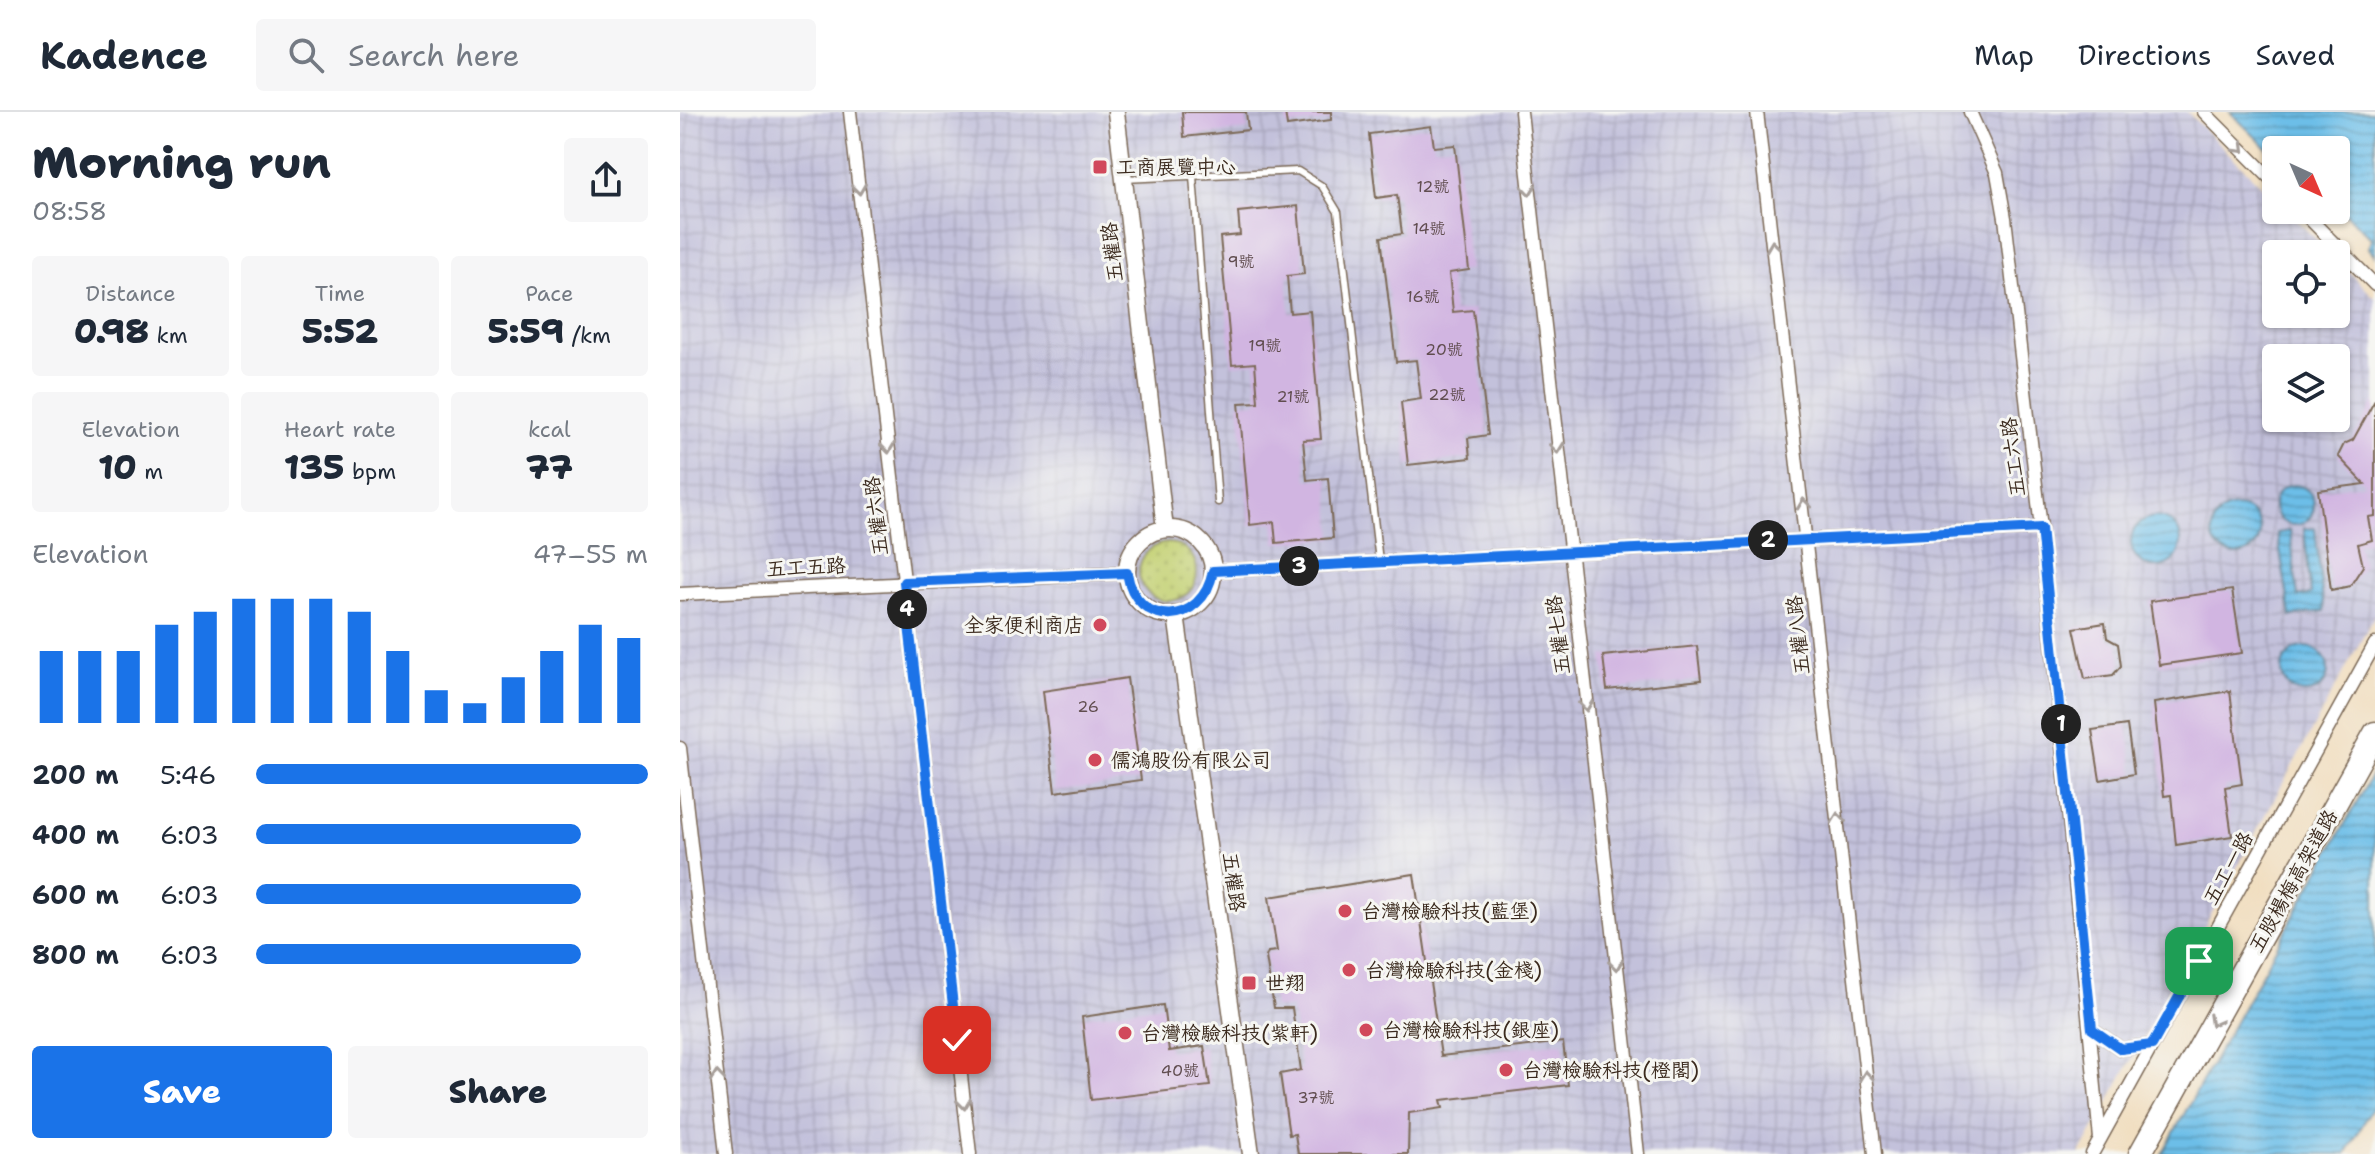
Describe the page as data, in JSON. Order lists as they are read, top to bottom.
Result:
{
  "streets": {
    "highway": ["五股楊梅高架道路"],
    "street": [
      "五權路",
      "五工六路",
      "五權六路",
      "五工五路",
      "五權七路",
      "五權八路",
      "五工一路"
    ]
  },
  "crossings": [
    ["五權路", "五工五路"],
    ["五工六路", "五工一路"],
    ["五權六路", "五工五路"]
  ],
  "one_way": [
    "五權六路",
    "五權七路",
    "五權八路",
    "五股楊梅高架道路"
  ],
  "places": {
    "transit": ["工商展覽中心", "世翔"],
    "other": [
      "全家便利商店",
      "儒鴻股份有限公司",
      "台灣檢驗科技(藍堡)",
      "台灣檢驗科技(金棧)",
      "台灣檢驗科技(銀座)",
      "台灣檢驗科技(紫軒)",
      "台灣檢驗科技(橙閣)"
    ]
  },
  "house_numbers": [
    "12號",
    "14號",
    "9號",
    "16號",
    "19號",
    "20號",
    "22號",
    "21號",
    "26",
    "40號",
    "37號"
  ],
  "north": "bottom right",
  "page": {
    "header": "Kadence",
    "search": "Search here",
    "nav": ["Map", "Directions", "Saved"],
    "heading": ["Morning run", "08:58"],
    "stats": [
      ["Distance", "0.98 km"],
      ["Time", "5:52"],
      ["Pace", "5:59 /km"],
      ["Elevation", "10 m"],
      ["Heart rate", "135 bpm"],
      ["kcal", "77"]
    ],
    "chart": ["Elevation", "47–55 m"],
    "pins": [
      "2",
      "3",
      "4",
      "1"
    ],
    "list": [
      {
        "name": "200 m",
        "note": "5:46"
      },
      {
        "name": "400 m",
        "note": "6:03"
      },
      {
        "name": "600 m",
        "note": "6:03"
      },
      {
        "name": "800 m",
        "note": "6:03"
      }
    ],
    "buttons": ["Save", "Share"]
  }
}
